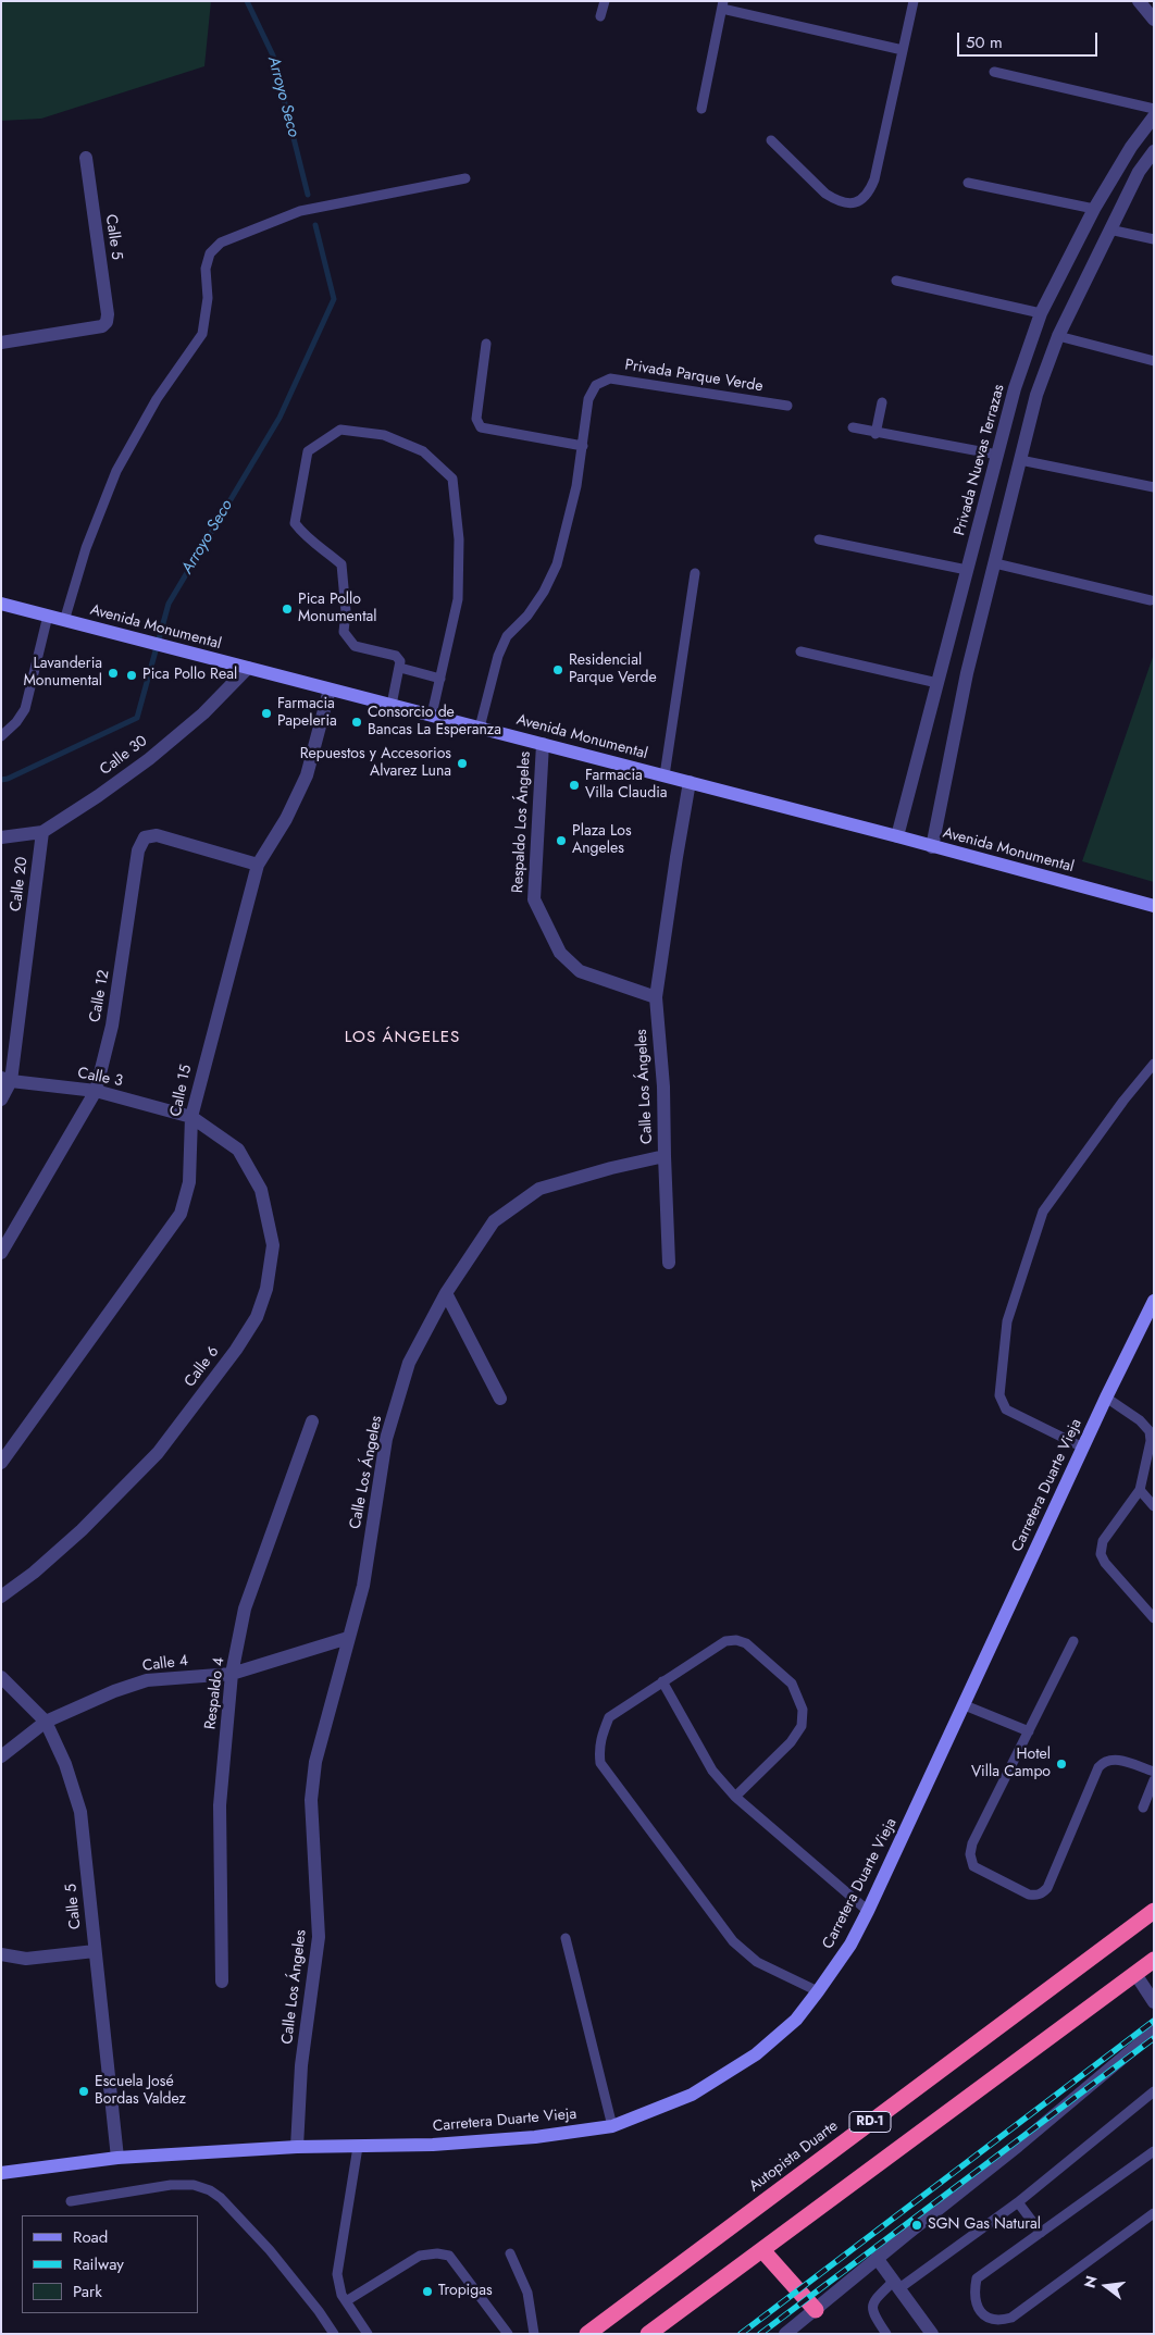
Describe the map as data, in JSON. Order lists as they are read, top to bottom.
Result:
{
  "streets": {
    "highway": ["RD-1", "Autopista Duarte"],
    "main road": ["Avenida Monumental", "Carretera Duarte Vieja"],
    "street": [
      "Calle 5",
      "Privada Nuevas Terrazas",
      "Calle 30",
      "Respaldo Los Ángeles",
      "Calle 20",
      "Calle 12",
      "Calle 3",
      "Calle Los Ángeles",
      "Calle 15",
      "Calle 6",
      "Calle 4",
      "Respaldo 4"
    ],
    "lane": ["Privada Parque Verde"]
  },
  "crossings": [
    ["Calle 5", "Carretera Duarte Vieja"],
    ["Calle 5", "Calle 4"],
    ["Privada Parque Verde", "Avenida Monumental"],
    ["Privada Nuevas Terrazas", "Avenida Monumental"],
    ["Avenida Monumental", "Calle 30"],
    ["Avenida Monumental", "Respaldo Los Ángeles"],
    ["Avenida Monumental", "Calle Los Ángeles"],
    ["Avenida Monumental", "Calle 15"],
    ["Calle 30", "Calle 20"],
    ["Respaldo Los Ángeles", "Calle Los Ángeles"],
    ["Calle 20", "Calle 3"],
    ["Calle 12", "Calle 3"],
    ["Calle 12", "Calle 15"],
    ["Calle 3", "Calle 15"],
    ["Calle 3", "Calle 6"],
    ["Calle Los Ángeles", "Carretera Duarte Vieja"],
    ["Calle Los Ángeles", "Calle 4"],
    ["Calle 15", "Calle 6"],
    ["Calle 4", "Respaldo 4"]
  ],
  "districts": ["LOS ÁNGELES"],
  "water": ["Arroyo Seco"],
  "places": [
    "Pica Pollo Monumental",
    "Residencial Parque Verde",
    "Lavanderia Monumental",
    "Pica Pollo Real",
    "Farmacia Papeleria",
    "Consorcio de Bancas La Esperanza",
    "Repuestos y Accesorios Alvarez Luna",
    "Farmacia Villa Claudia",
    "Plaza Los Angeles",
    "Hotel Villa Campo",
    "Escuela José Bordas Valdez",
    "SGN Gas Natural",
    "Tropigas"
  ],
  "legend": ["Road", "Railway", "Park"],
  "scale_bar": "50 m",
  "north": "left"
}
